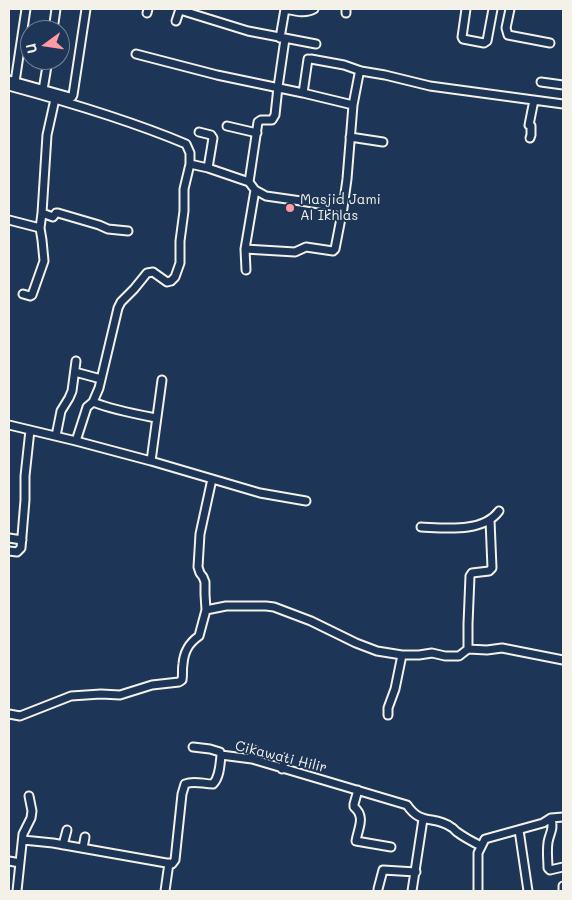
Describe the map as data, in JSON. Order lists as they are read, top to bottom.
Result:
{
  "streets": {
    "street": ["Cikawati Hilir"]
  },
  "places": ["Masjid Jami Al Ikhlas"],
  "north": "left"
}
